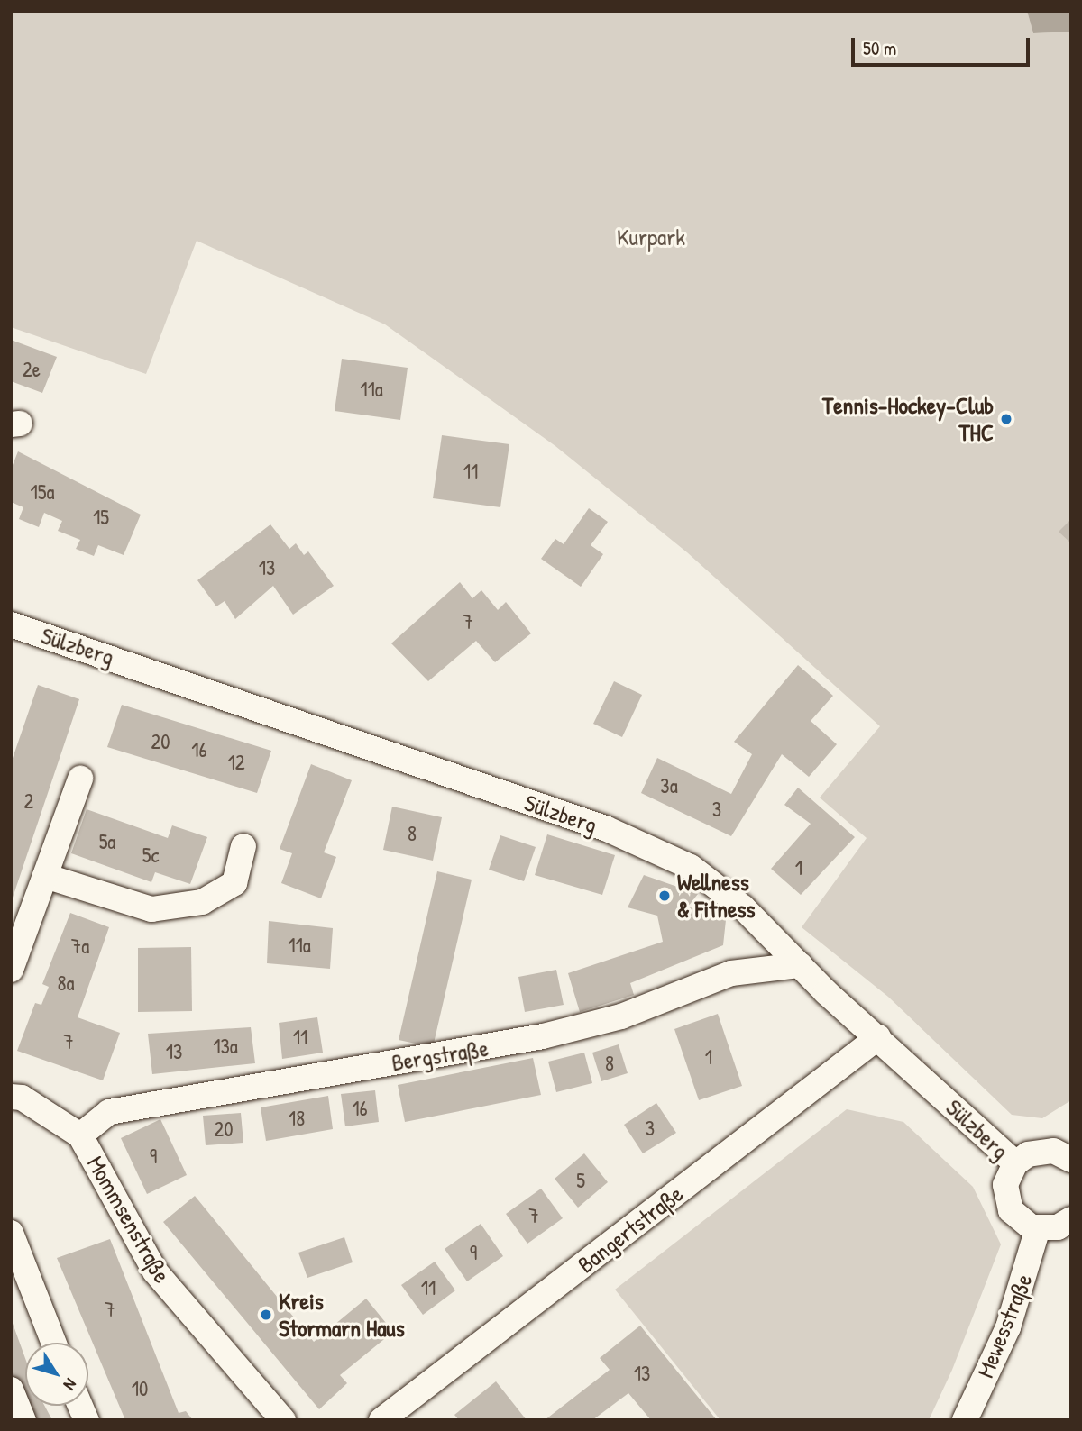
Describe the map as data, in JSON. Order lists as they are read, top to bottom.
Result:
{
  "streets": {
    "street": [
      "Sülzberg",
      "Bergstraße",
      "Mommsenstraße",
      "Bangertstraße",
      "Mewesstraße"
    ]
  },
  "crossings": [
    ["Sülzberg", "Bergstraße"],
    ["Sülzberg", "Bangertstraße"],
    ["Bergstraße", "Mommsenstraße"]
  ],
  "parks": ["Kurpark"],
  "places": ["Tennis-Hockey-Club THC", "Wellness & Fitness", "Kreis Stormarn Haus"],
  "house_numbers": [
    "2e",
    "11a",
    "11",
    "15a",
    "15",
    "13",
    "7",
    "20",
    "16",
    "12",
    "3a",
    "2",
    "3",
    "8",
    "5a",
    "5c",
    "1",
    "11a",
    "7a",
    "8a",
    "11",
    "7",
    "13a",
    "13",
    "1",
    "8",
    "16",
    "18",
    "3",
    "20",
    "9",
    "5",
    "7",
    "9",
    "11",
    "7",
    "13",
    "10"
  ],
  "scale_bar": "50 m",
  "north": "bottom right"
}
